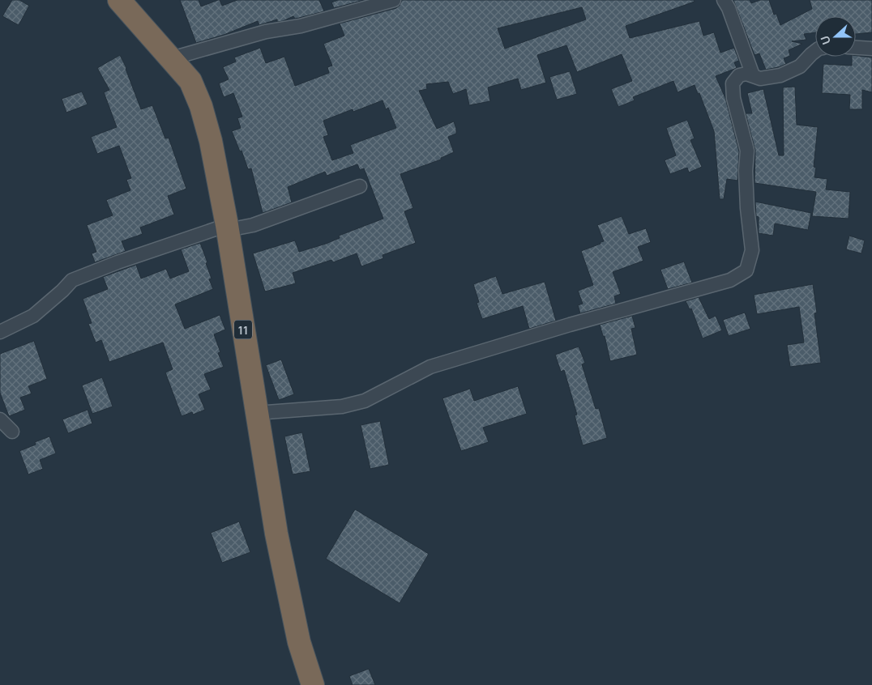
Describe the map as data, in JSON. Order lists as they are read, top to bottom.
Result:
{
  "streets": {
    "highway": ["11"]
  },
  "north": "left"
}
